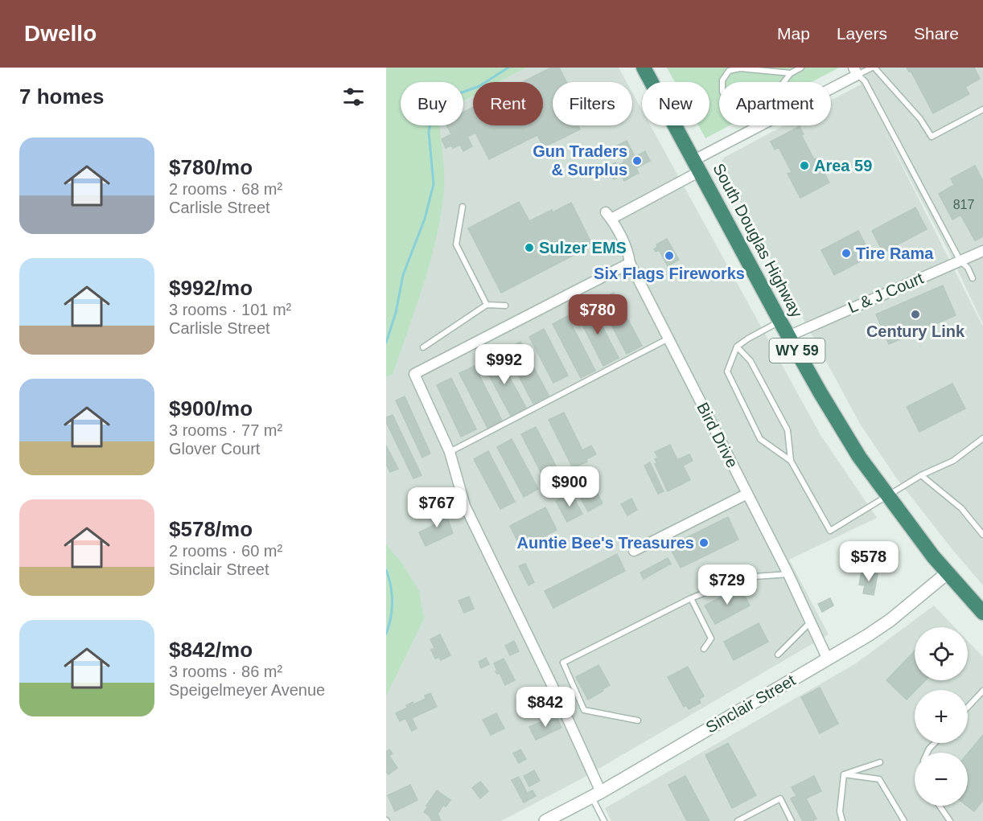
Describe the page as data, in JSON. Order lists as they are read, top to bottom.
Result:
{
  "streets": {
    "highway": ["South Douglas Highway", "WY 59"],
    "street": ["L & J Court", "Bird Drive", "Sinclair Street"]
  },
  "crossings": [
    ["South Douglas Highway", "L & J Court"],
    ["South Douglas Highway", "Bird Drive"],
    ["South Douglas Highway", "Sinclair Street"],
    ["Bird Drive", "Sinclair Street"]
  ],
  "places": [
    "Gun Traders & Surplus",
    "Area 59",
    "Sulzer EMS",
    "Tire Rama",
    "Six Flags Fireworks",
    "Century Link",
    "Auntie Bee's Treasures"
  ],
  "house_numbers": ["817"],
  "page": {
    "header": "Dwello",
    "nav": ["Map", "Layers", "Share"],
    "heading": "7 homes",
    "chip": [
      "Buy",
      "Rent",
      "Filters",
      "New",
      "Apartment"
    ],
    "list": [
      {
        "name": "$780/mo",
        "note": "2 rooms · 68 m² · Carlisle Street"
      },
      {
        "name": "$992/mo",
        "note": "3 rooms · 101 m² · Carlisle Street"
      },
      {
        "name": "$900/mo",
        "note": "3 rooms · 77 m² · Glover Court"
      },
      {
        "name": "$578/mo",
        "note": "2 rooms · 60 m² · Sinclair Street"
      },
      {
        "name": "$842/mo",
        "note": "3 rooms · 86 m² · Speigelmeyer Avenue"
      }
    ],
    "price": [
      "$780",
      "$992",
      "$900",
      "$767",
      "$578",
      "$729",
      "$842"
    ],
    "map_buttons": ["+", "−"]
  }
}
